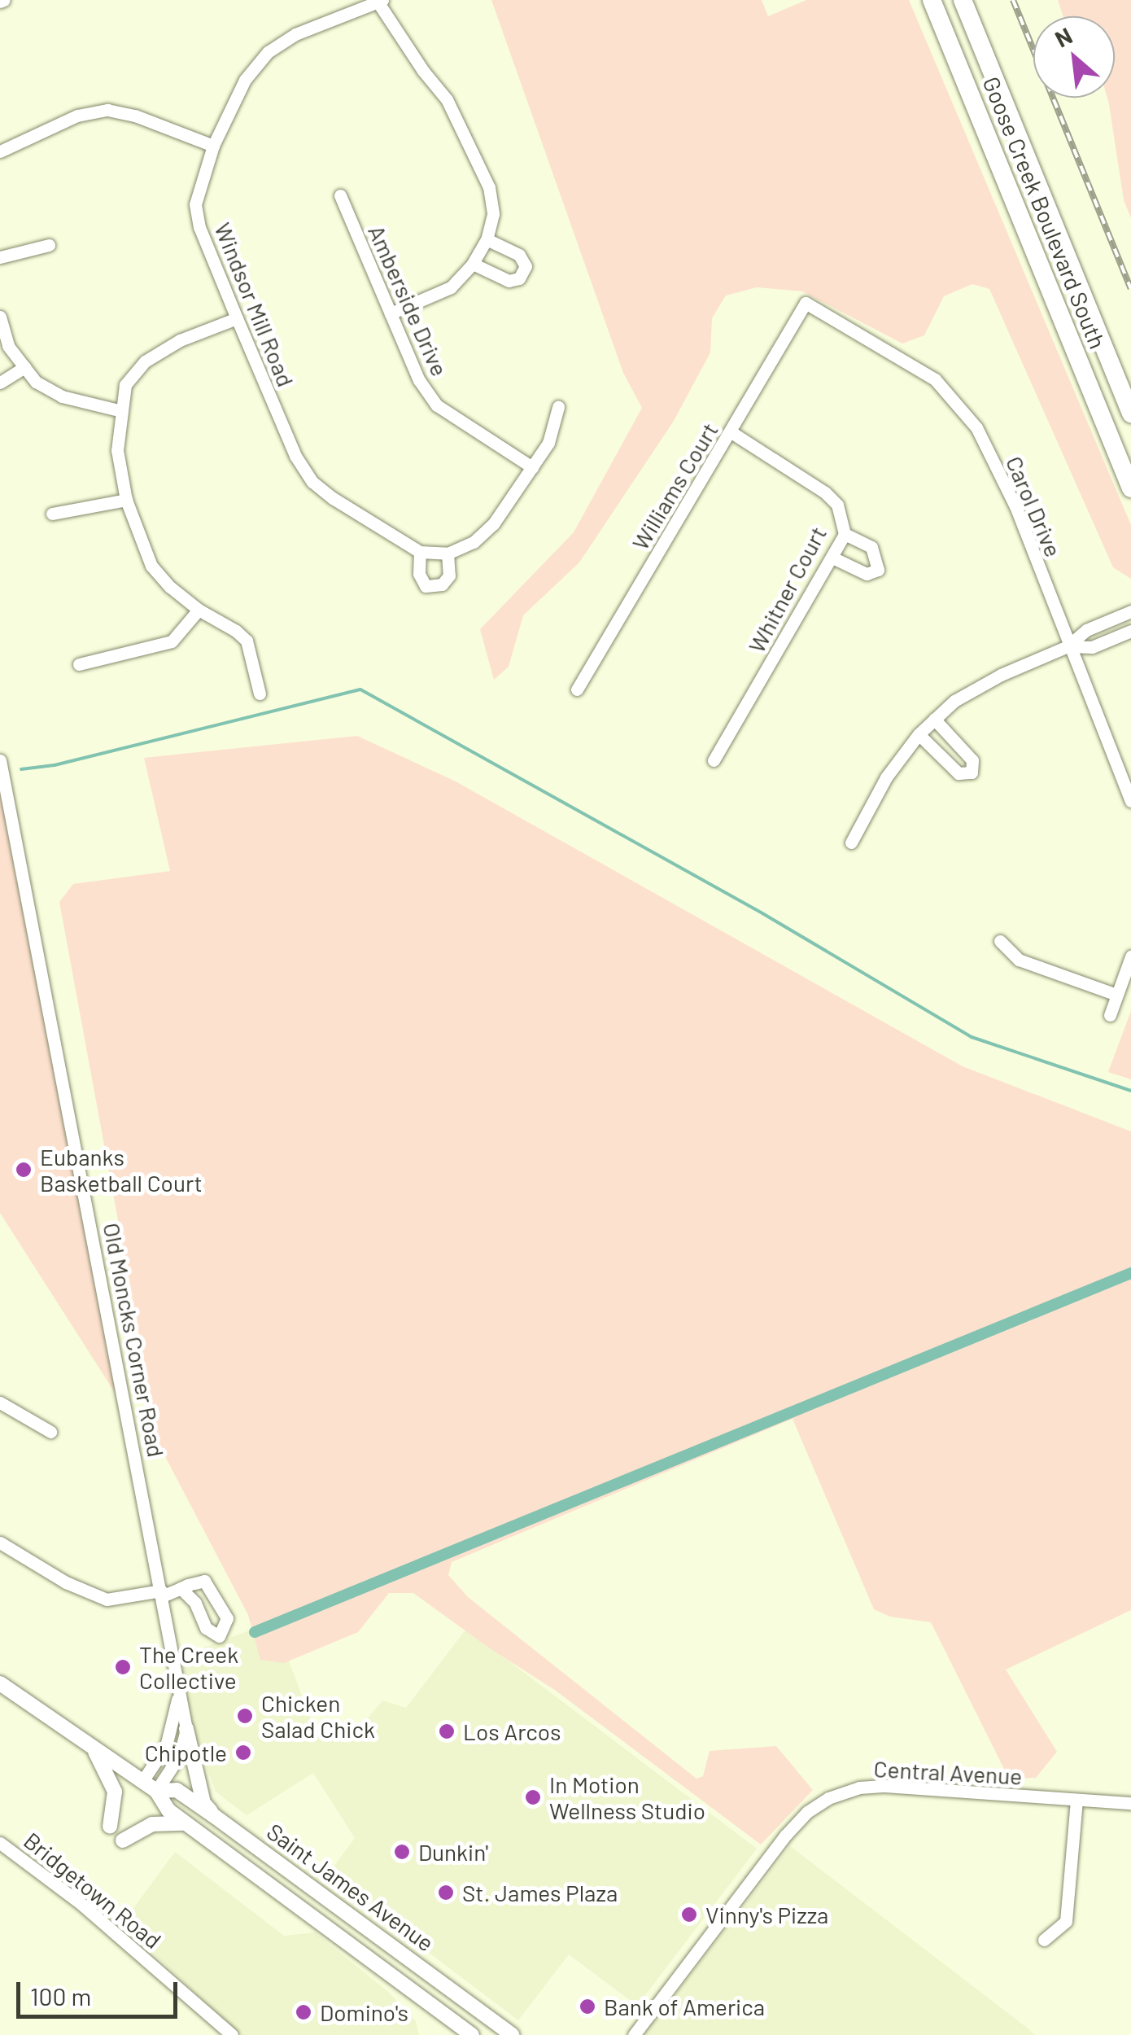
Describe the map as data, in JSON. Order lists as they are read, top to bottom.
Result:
{
  "streets": {
    "highway": ["Goose Creek Boulevard South"],
    "main road": ["Saint James Avenue"],
    "street": [
      "Amberside Drive",
      "Windsor Mill Road",
      "Williams Court",
      "Carol Drive",
      "Whitner Court",
      "Old Moncks Corner Road",
      "Central Avenue",
      "Bridgetown Road"
    ]
  },
  "crossings": [
    ["Williams Court", "Carol Drive"],
    ["Williams Court", "Whitner Court"]
  ],
  "places": [
    "Eubanks Basketball Court",
    "The Creek Collective",
    "Chicken Salad Chick",
    "Los Arcos",
    "Chipotle",
    "In Motion Wellness Studio",
    "Dunkin'",
    "St. James Plaza",
    "Vinny's Pizza",
    "Bank of America",
    "Domino's"
  ],
  "scale_bar": "100 m",
  "north": "top left"
}
